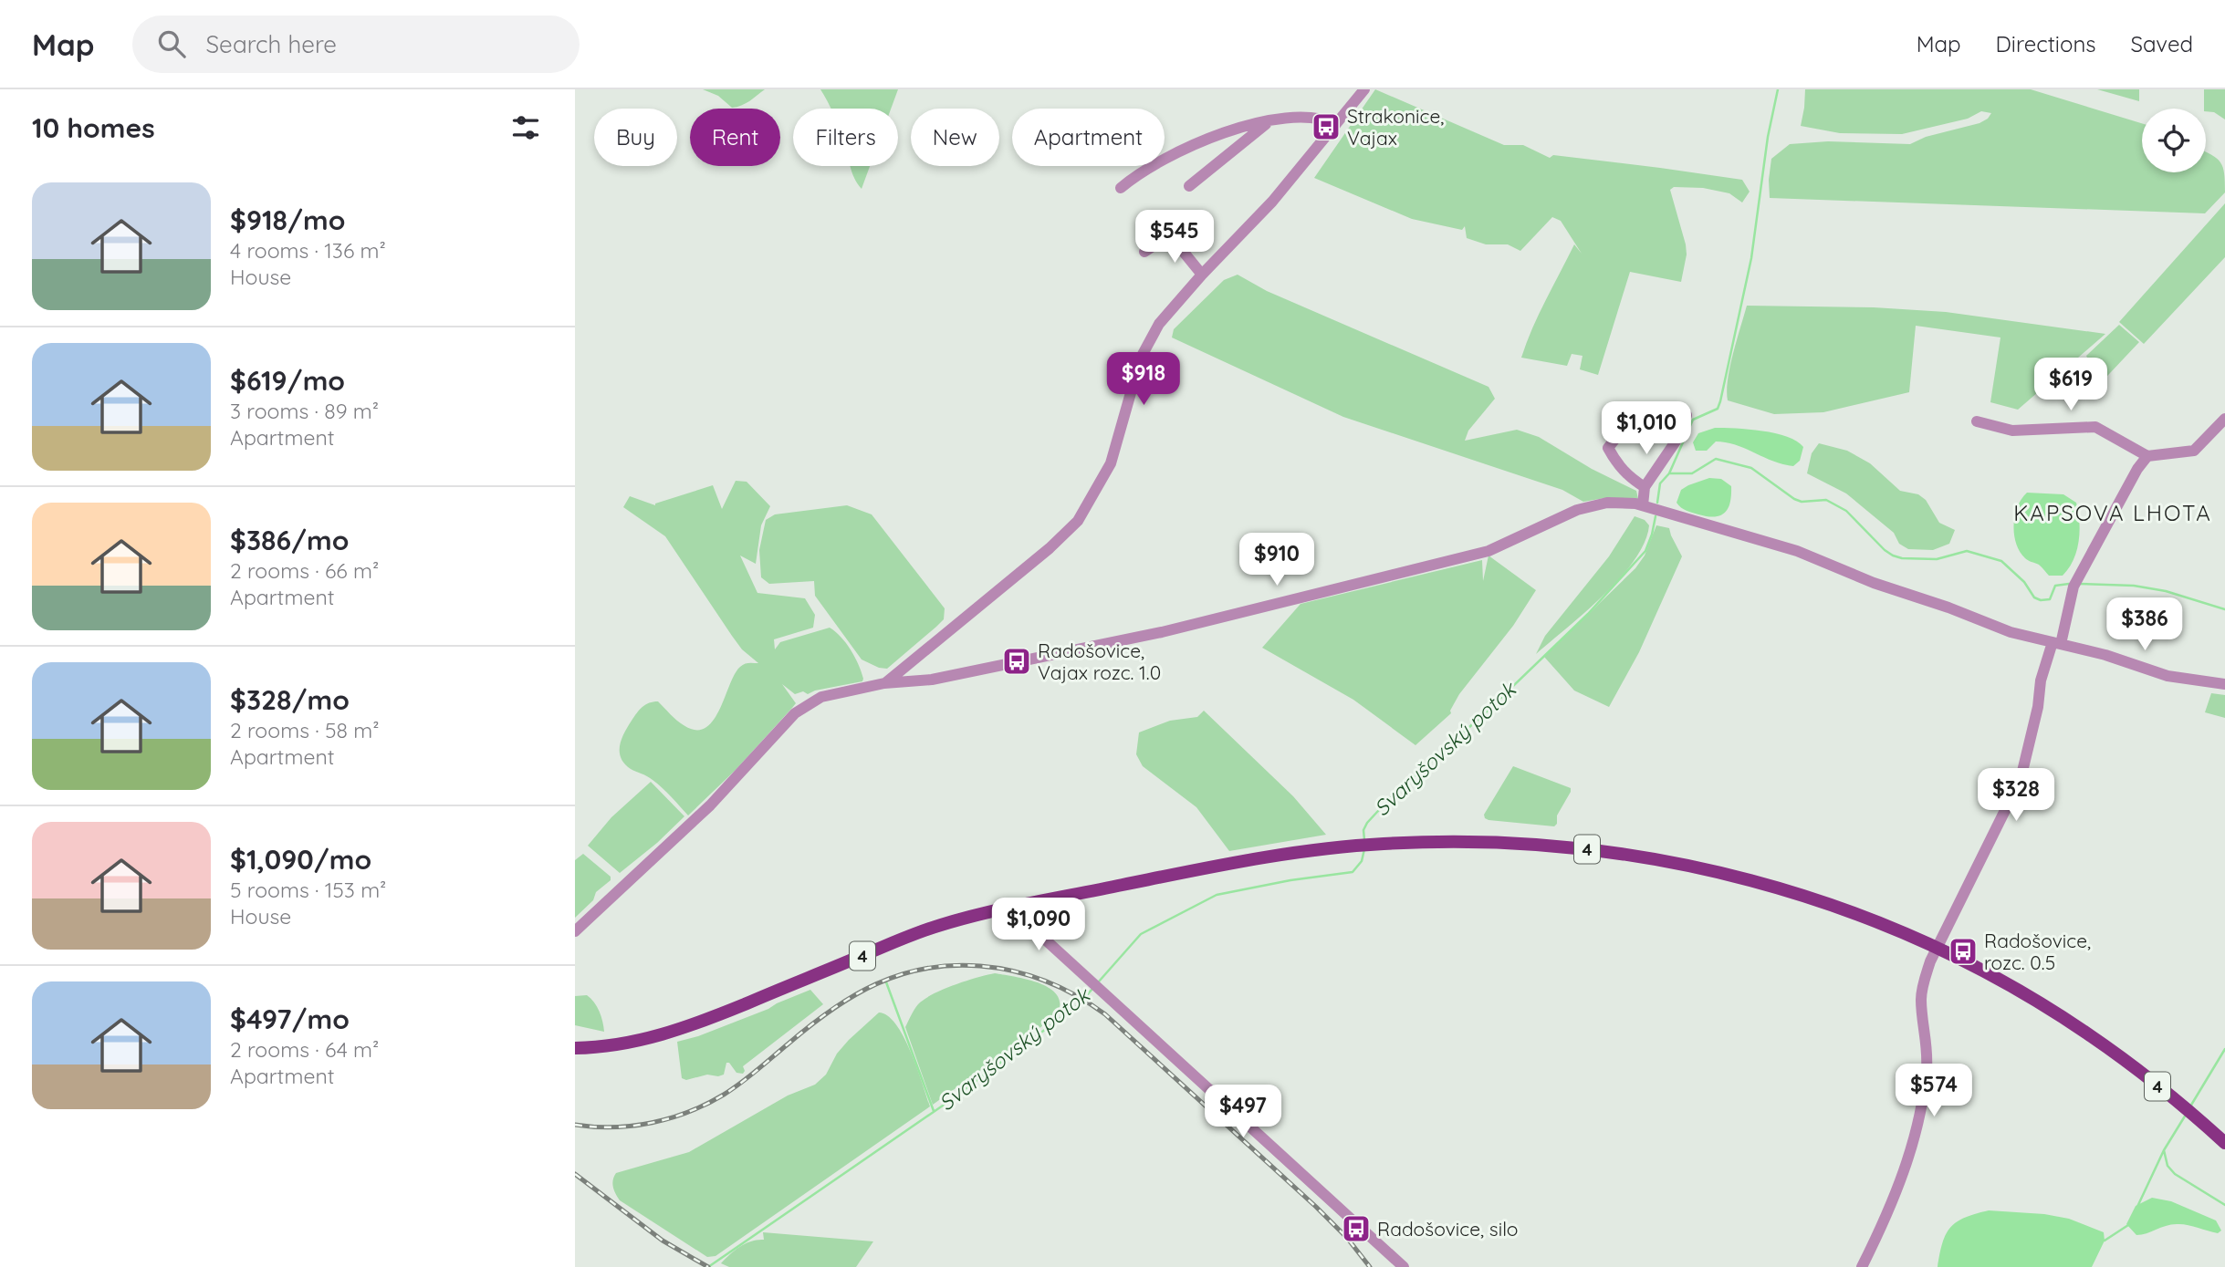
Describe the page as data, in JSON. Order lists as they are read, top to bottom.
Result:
{
  "streets": {
    "main road": ["4"]
  },
  "districts": ["KAPSOVA LHOTA"],
  "water": ["Svaryšovský potok"],
  "places": {
    "bus stop": [
      "Strakonice, Vajax",
      "Radošovice, Vajax rozc. 1.0",
      "Radošovice, rozc. 0.5",
      "Radošovice, silo"
    ]
  },
  "page": {
    "header": "Map",
    "search": "Search here",
    "nav": ["Map", "Directions", "Saved"],
    "heading": "10 homes",
    "chip": [
      "Buy",
      "Rent",
      "Filters",
      "New",
      "Apartment"
    ],
    "list": [
      {
        "name": "$918/mo",
        "note": "4 rooms · 136 m² · House"
      },
      {
        "name": "$619/mo",
        "note": "3 rooms · 89 m² · Apartment"
      },
      {
        "name": "$386/mo",
        "note": "2 rooms · 66 m² · Apartment"
      },
      {
        "name": "$328/mo",
        "note": "2 rooms · 58 m² · Apartment"
      },
      {
        "name": "$1,090/mo",
        "note": "5 rooms · 153 m² · House"
      },
      {
        "name": "$497/mo",
        "note": "2 rooms · 64 m² · Apartment"
      }
    ],
    "price": [
      "$545",
      "$918",
      "$619",
      "$1,010",
      "$910",
      "$386",
      "$328",
      "$1,090",
      "$574",
      "$497"
    ]
  }
}
